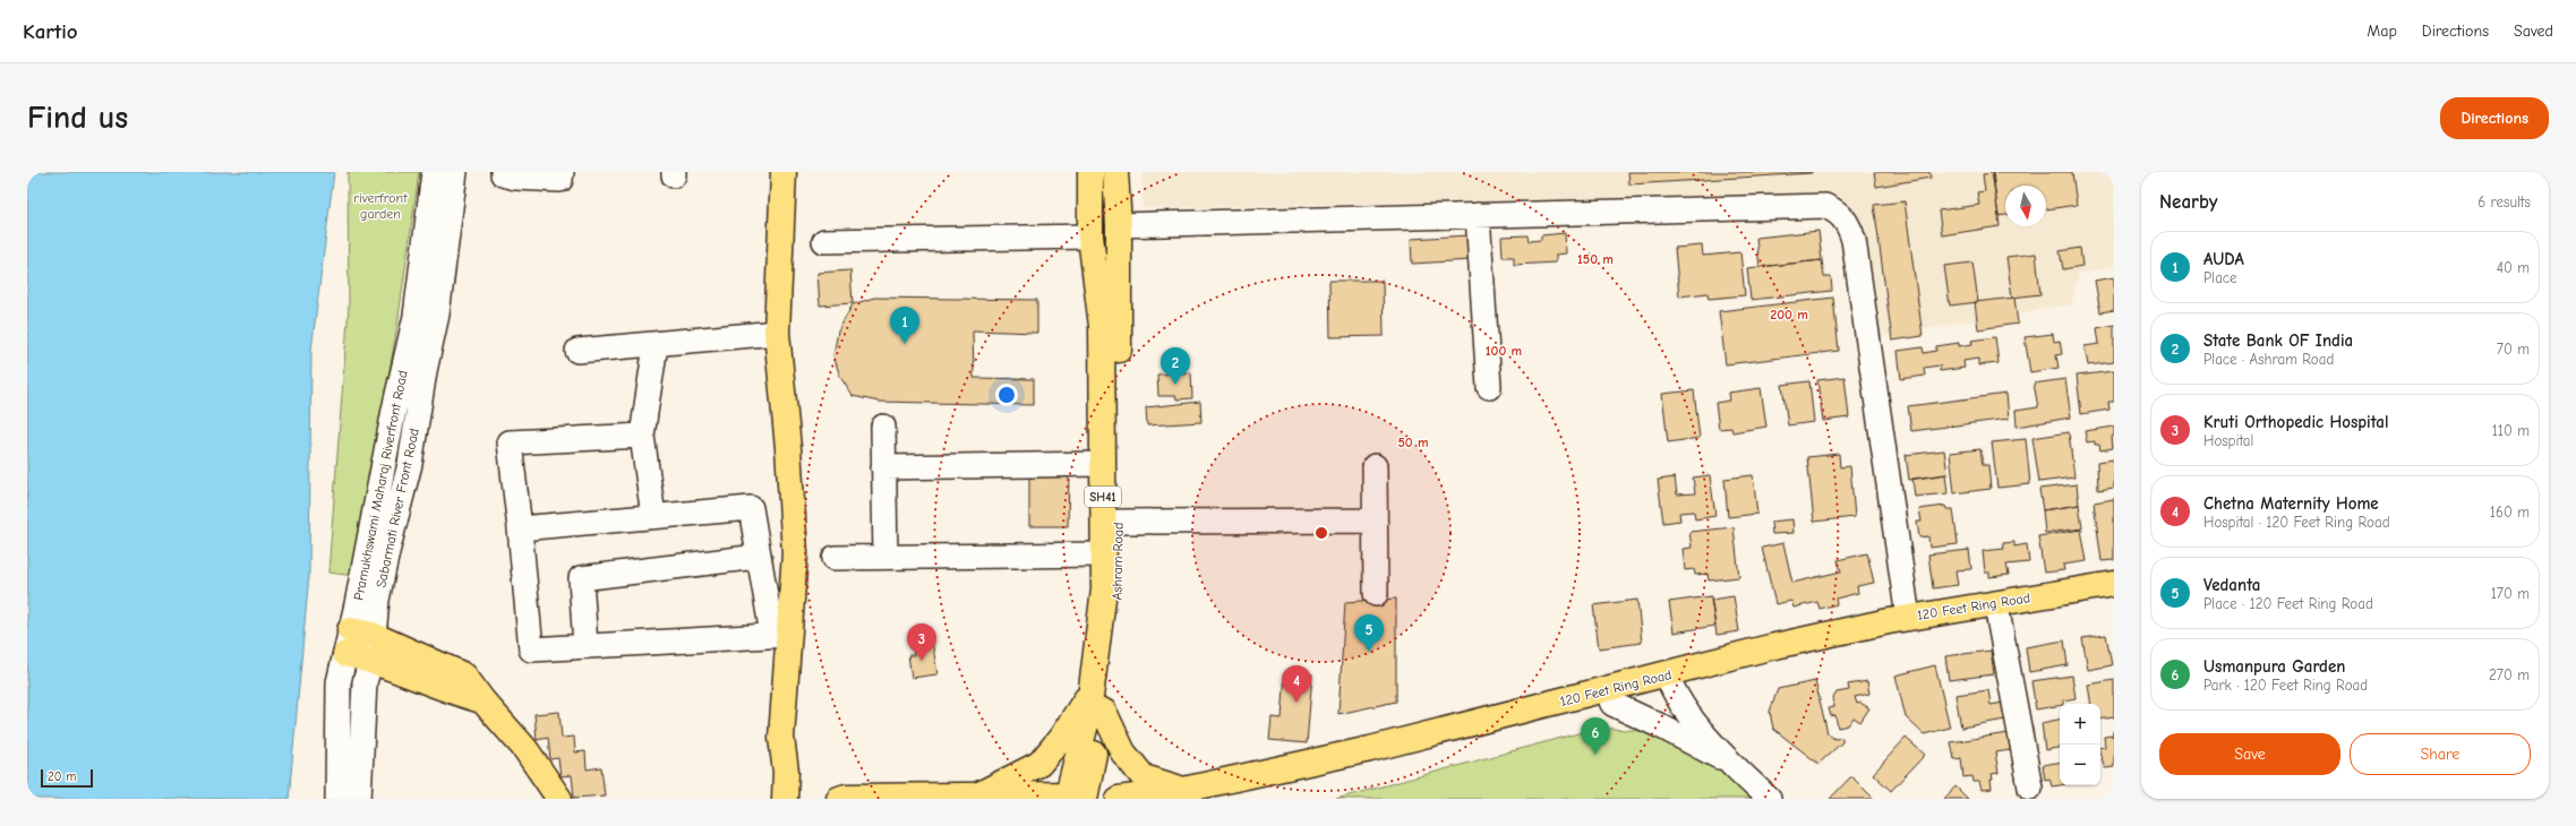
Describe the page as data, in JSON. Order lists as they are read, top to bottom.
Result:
{
  "streets": {
    "main road": ["SH41", "Ashram Road", "120 Feet Ring Road"],
    "street": ["Pramukhswami Maharaj Riverfront Road", "Sabarmati River Front Road"]
  },
  "crossings": [
    ["Pramukhswami Maharaj Riverfront Road", "Sabarmati River Front Road"]
  ],
  "parks": ["riverfront garden"],
  "scale_bar": "20 m",
  "north": "bottom",
  "page": {
    "header": "Kartio",
    "nav": ["Map", "Directions", "Saved"],
    "buttons": [
      "Directions",
      ["Save", "Share"]
    ],
    "title": "Find us",
    "heading": ["Nearby", "6 results"],
    "list": [
      {
        "mark": "1",
        "name": "AUDA",
        "note": "Place",
        "value": "40 m"
      },
      {
        "mark": "2",
        "name": "State Bank OF India",
        "note": "Place · Ashram Road",
        "value": "70 m"
      },
      {
        "mark": "3",
        "name": "Kruti Orthopedic Hospital",
        "note": "Hospital",
        "value": "110 m"
      },
      {
        "mark": "4",
        "name": "Chetna Maternity Home",
        "note": "Hospital · 120 Feet Ring Road",
        "value": "160 m"
      },
      {
        "mark": "5",
        "name": "Vedanta",
        "note": "Place · 120 Feet Ring Road",
        "value": "170 m"
      },
      {
        "mark": "6",
        "name": "Usmanpura Garden",
        "note": "Park · 120 Feet Ring Road",
        "value": "270 m"
      }
    ],
    "pins": [
      "1",
      "2",
      "5",
      "3",
      "4",
      "6"
    ],
    "map_buttons": ["+", "−"],
    "scale": "20 m"
  },
  "rings": [
    "150 m",
    "200 m",
    "100 m",
    "50 m"
  ]
}
